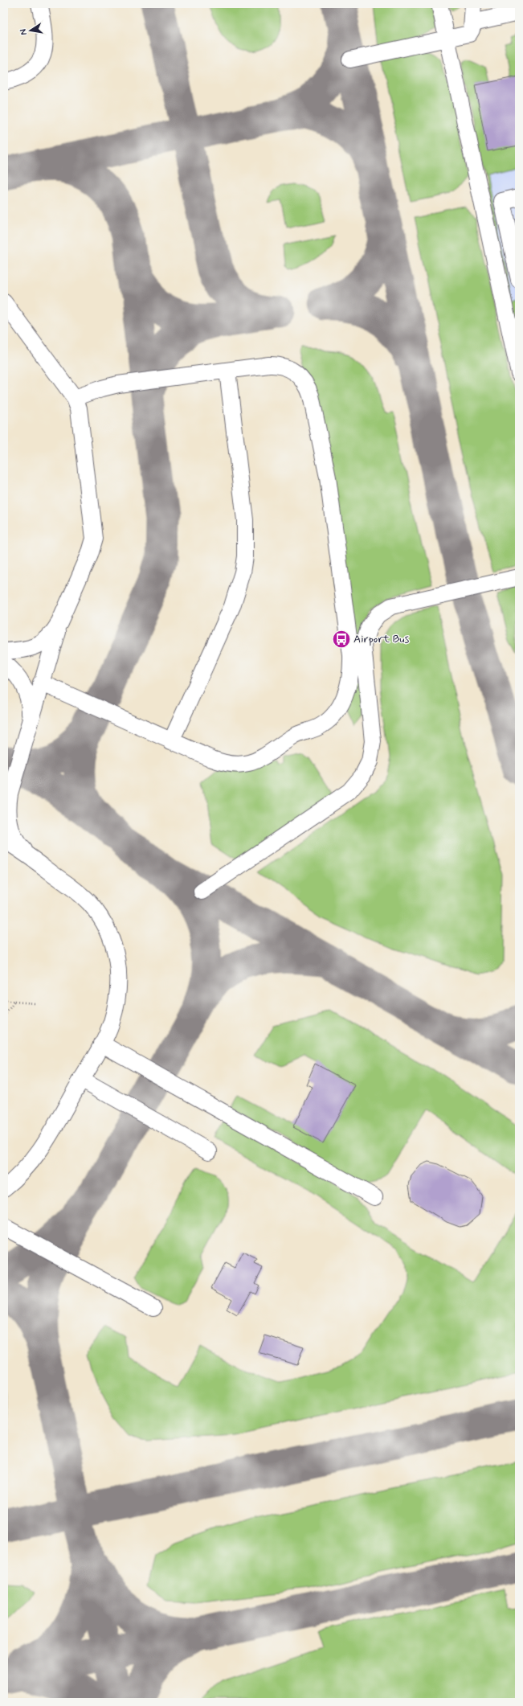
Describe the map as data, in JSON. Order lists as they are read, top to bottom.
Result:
{
  "places": {
    "bus stop": ["Airport Bus"]
  },
  "north": "left"
}
